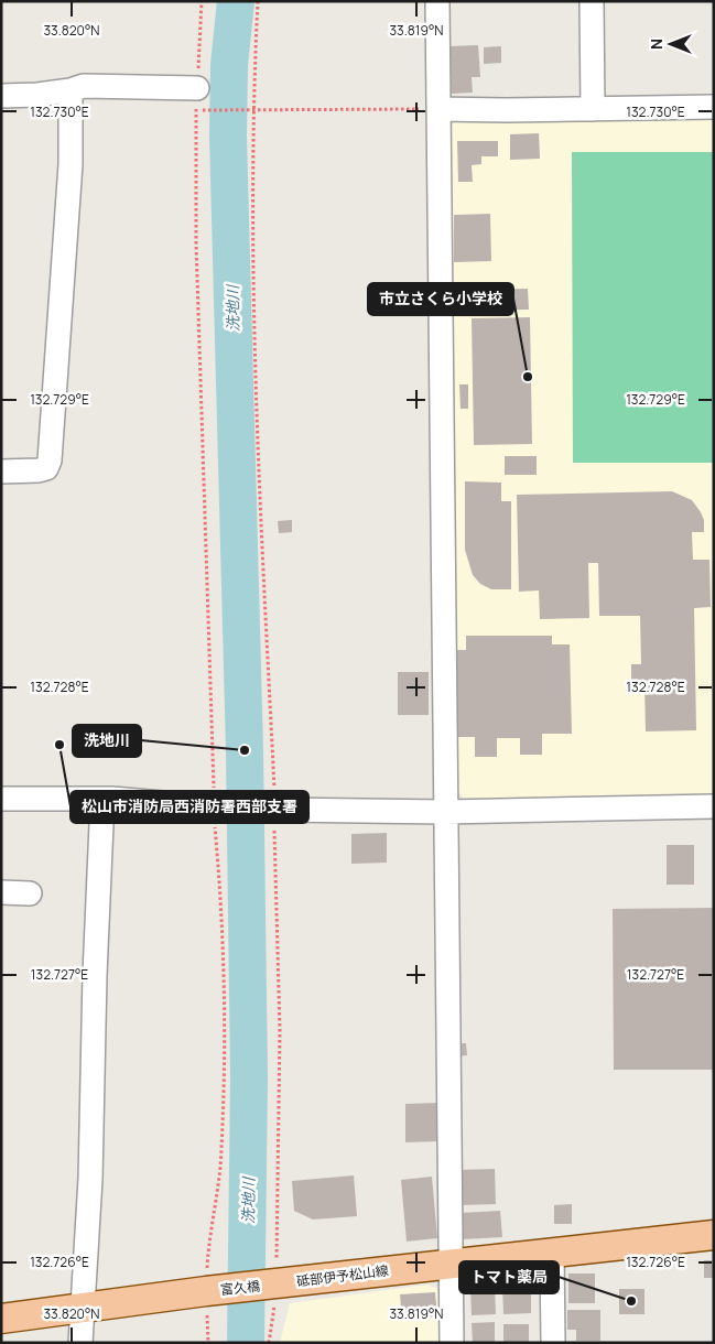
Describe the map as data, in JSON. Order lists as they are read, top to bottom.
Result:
{
  "streets": {
    "main road": ["砥部伊予松山線", "富久橋"]
  },
  "crossings": [
    ["砥部伊予松山線", "富久橋"]
  ],
  "water": ["洗地川"],
  "places": [
    "市立さくら小学校",
    "松山市消防局西消防署西部支署",
    "洗地川",
    "トマト薬局"
  ],
  "north": "left",
  "coordinates": [
    "33.820°N",
    "33.819°N",
    "132.730°E",
    "132.729°E",
    "132.728°E",
    "132.727°E",
    "132.726°E"
  ]
}
